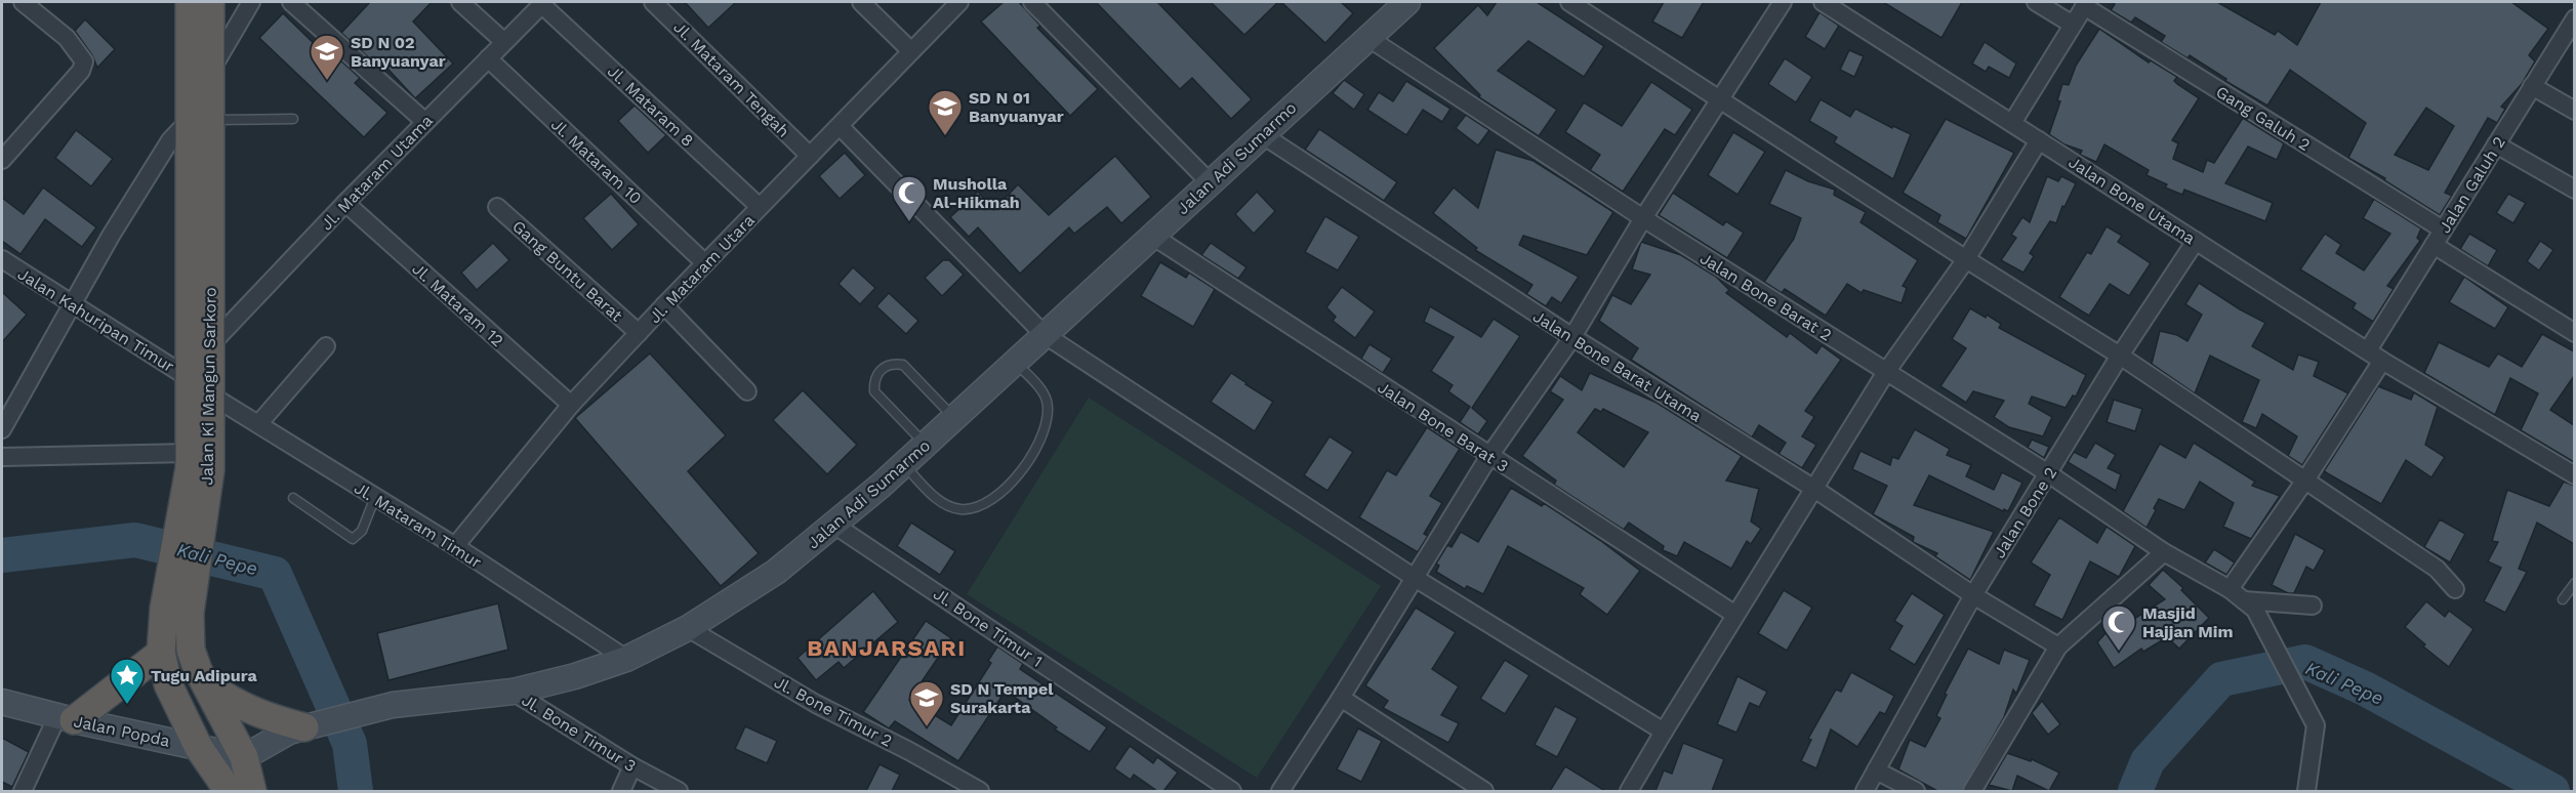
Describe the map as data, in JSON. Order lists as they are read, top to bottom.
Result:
{
  "streets": {
    "highway": ["Jalan Ki Mangun Sarkoro"],
    "main road": ["Jalan Adi Sumarmo", "Jalan Popda"],
    "street": [
      "Jl. Mataram Tengah",
      "Jl. Mataram 8",
      "Gang Galuh 2",
      "Jl. Mataram 10",
      "Jl. Mataram Utama",
      "Jalan Galuh 2",
      "Jalan Bone Utama",
      "Jl. Mataram Utara",
      "Gang Buntu Barat",
      "Jalan Bone Barat 2",
      "Jl. Mataram 12",
      "Jalan Kahuripan Timur",
      "Jalan Bone Barat Utama",
      "Jalan Bone Barat 3",
      "Jalan Bone 2",
      "Jl. Mataram Timur",
      "Jl. Bone Timur 1",
      "Jl. Bone Timur 2",
      "Jl. Bone Timur 3"
    ]
  },
  "crossings": [
    ["Jl. Mataram Tengah", "Jl. Mataram Utara"],
    ["Jl. Mataram 8", "Jl. Mataram Utama"],
    ["Jl. Mataram 8", "Jl. Mataram Utara"],
    ["Gang Galuh 2", "Jalan Galuh 2"],
    ["Jalan Adi Sumarmo", "Jalan Bone Barat 2"],
    ["Jalan Adi Sumarmo", "Jalan Bone Barat Utama"],
    ["Jalan Adi Sumarmo", "Jalan Ki Mangun Sarkoro"],
    ["Jalan Adi Sumarmo", "Jalan Bone Barat 3"],
    ["Jalan Adi Sumarmo", "Jl. Mataram Timur"],
    ["Jalan Adi Sumarmo", "Jl. Bone Timur 1"],
    ["Jalan Adi Sumarmo", "Jl. Bone Timur 2"],
    ["Jalan Adi Sumarmo", "Jalan Popda"],
    ["Jalan Adi Sumarmo", "Jl. Bone Timur 3"],
    ["Jl. Mataram 10", "Jl. Mataram Utama"],
    ["Jl. Mataram 10", "Jl. Mataram Utara"],
    ["Jl. Mataram Utama", "Jl. Mataram 12"],
    ["Jl. Mataram Utama", "Jalan Ki Mangun Sarkoro"],
    ["Jalan Galuh 2", "Jalan Bone Utama"],
    ["Jalan Bone Utama", "Jalan Bone 2"],
    ["Jl. Mataram Utara", "Gang Buntu Barat"],
    ["Jl. Mataram Utara", "Jl. Mataram 12"],
    ["Jl. Mataram Utara", "Jl. Mataram Timur"],
    ["Jalan Bone Barat 2", "Jalan Bone 2"],
    ["Jalan Kahuripan Timur", "Jalan Ki Mangun Sarkoro"],
    ["Jalan Kahuripan Timur", "Jl. Mataram Timur"],
    ["Jalan Bone Barat Utama", "Jalan Bone 2"],
    ["Jalan Ki Mangun Sarkoro", "Jl. Mataram Timur"],
    ["Jalan Ki Mangun Sarkoro", "Jalan Popda"]
  ],
  "districts": ["BANJARSARI"],
  "water": ["Kali Pepe"],
  "places": {
    "school or university": ["SD N 02 Banyuanyar", "SD N 01 Banyuanyar", "SD N Tempel Surakarta"],
    "mosque": ["Musholla Al-Hikmah", "Masjid Hajjan Mim"],
    "place": ["Tugu Adipura"]
  }
}
